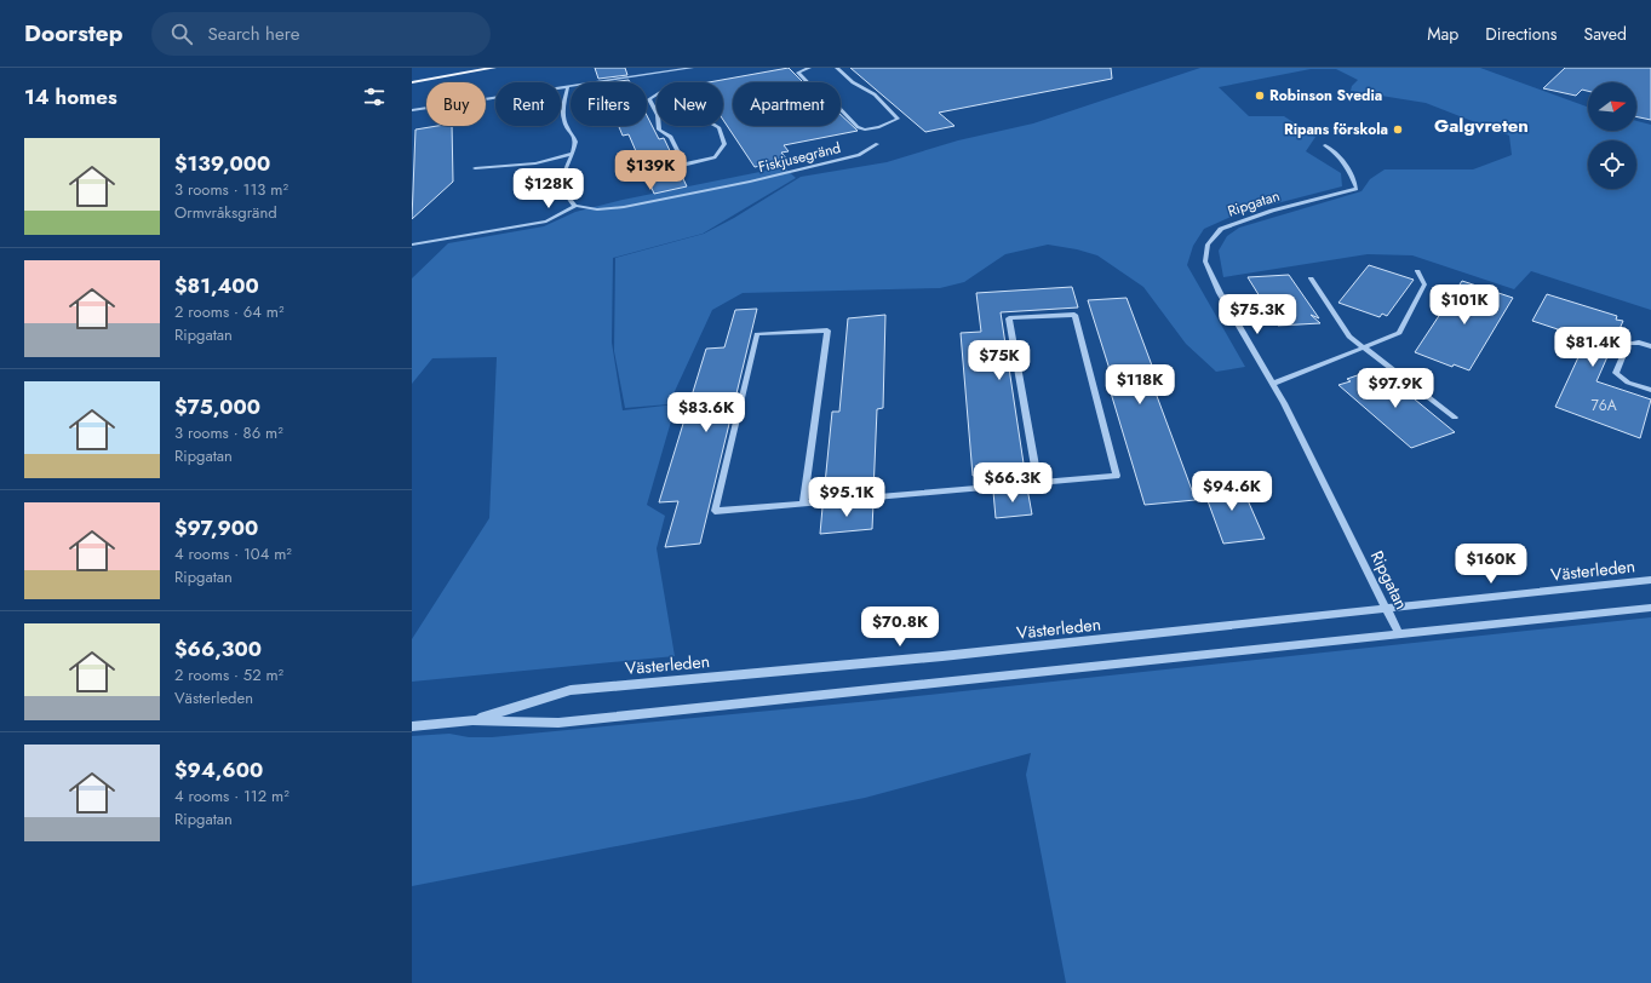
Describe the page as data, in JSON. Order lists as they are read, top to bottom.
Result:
{
  "streets": {
    "street": ["Fiskjusegränd", "Ripgatan", "Västerleden"]
  },
  "crossings": [
    ["Ripgatan", "Västerleden"]
  ],
  "districts": ["Galgvreten"],
  "places": ["Robinson Svedia", "Ripans förskola"],
  "house_numbers": ["76A"],
  "north": "right",
  "page": {
    "header": "Doorstep",
    "search": "Search here",
    "nav": ["Map", "Directions", "Saved"],
    "heading": "14 homes",
    "chip": [
      "Buy",
      "Rent",
      "Filters",
      "New",
      "Apartment"
    ],
    "list": [
      {
        "name": "$139,000",
        "note": "3 rooms · 113 m² · Ormvråksgränd"
      },
      {
        "name": "$81,400",
        "note": "2 rooms · 64 m² · Ripgatan"
      },
      {
        "name": "$75,000",
        "note": "3 rooms · 86 m² · Ripgatan"
      },
      {
        "name": "$97,900",
        "note": "4 rooms · 104 m² · Ripgatan"
      },
      {
        "name": "$66,300",
        "note": "2 rooms · 52 m² · Västerleden"
      },
      {
        "name": "$94,600",
        "note": "4 rooms · 112 m² · Ripgatan"
      }
    ],
    "price": [
      "$139K",
      "$128K",
      "$101K",
      "$75.3K",
      "$81.4K",
      "$75K",
      "$118K",
      "$97.9K",
      "$83.6K",
      "$66.3K",
      "$94.6K",
      "$95.1K",
      "$160K",
      "$70.8K"
    ]
  }
}
